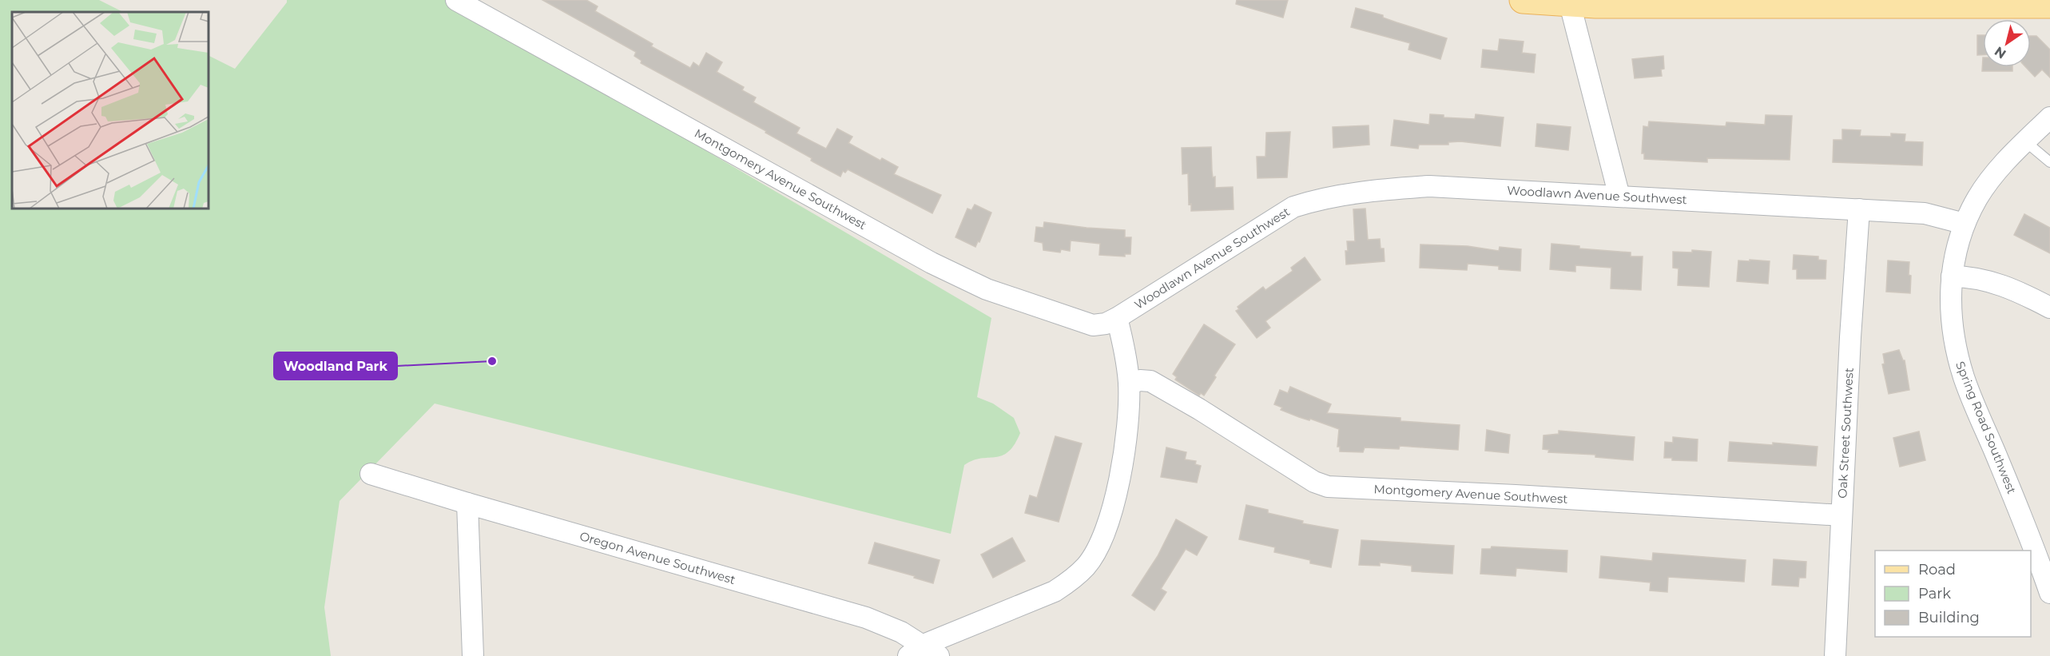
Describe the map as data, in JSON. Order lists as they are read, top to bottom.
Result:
{
  "streets": {
    "street": [
      "Montgomery Avenue Southwest",
      "Woodlawn Avenue Southwest",
      "Spring Road Southwest",
      "Oak Street Southwest",
      "Oregon Avenue Southwest"
    ]
  },
  "crossings": [
    ["Montgomery Avenue Southwest", "Woodlawn Avenue Southwest"],
    ["Montgomery Avenue Southwest", "Oak Street Southwest"],
    ["Woodlawn Avenue Southwest", "Spring Road Southwest"],
    ["Woodlawn Avenue Southwest", "Oak Street Southwest"]
  ],
  "places": ["Woodland Park"],
  "legend": ["Road", "Park", "Building"],
  "north": "bottom left"
}
